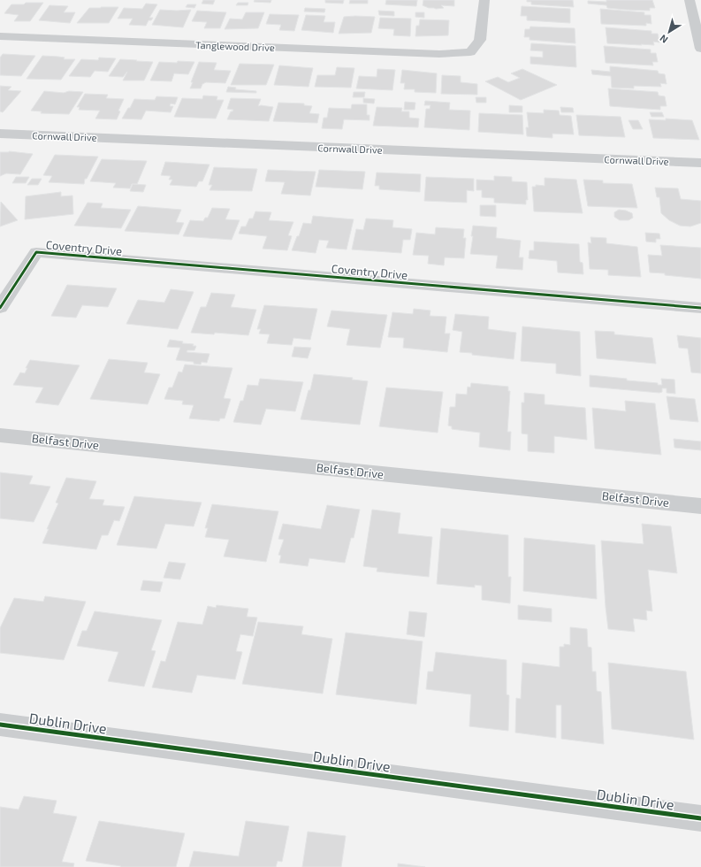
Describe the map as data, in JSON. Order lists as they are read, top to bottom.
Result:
{
  "streets": {
    "street": [
      "Tanglewood Drive",
      "Cornwall Drive",
      "Coventry Drive",
      "Belfast Drive",
      "Dublin Drive"
    ]
  },
  "north": "bottom left"
}
